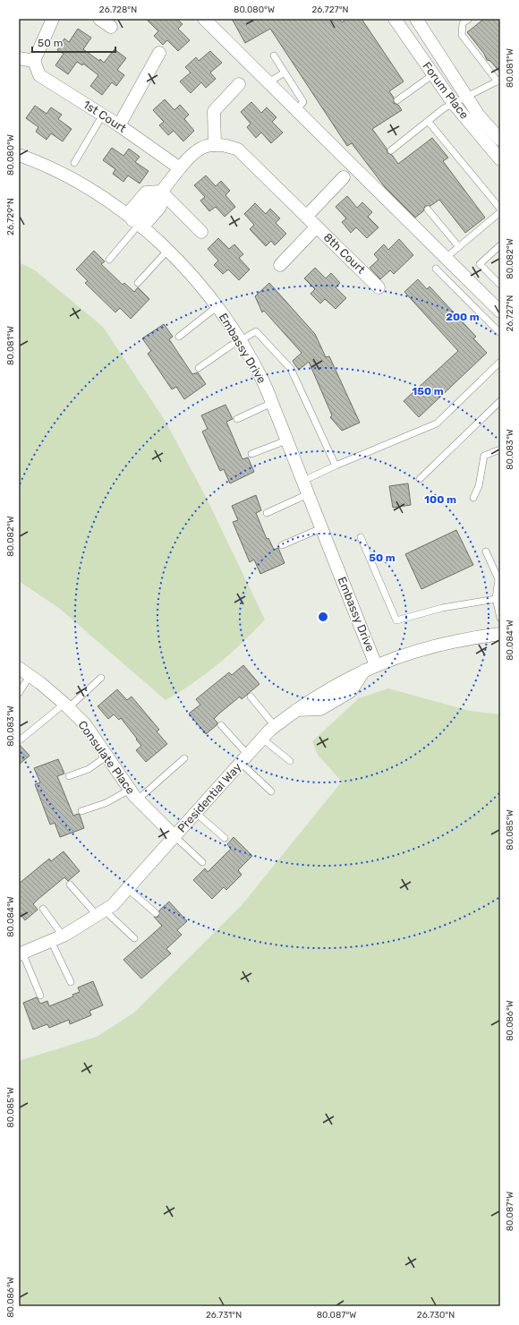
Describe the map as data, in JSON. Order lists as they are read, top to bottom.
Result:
{
  "streets": {
    "street": [
      "Forum Place",
      "1st Court",
      "8th Court",
      "Embassy Drive",
      "Consulate Place",
      "Presidential Way"
    ]
  },
  "crossings": [
    ["Embassy Drive", "Presidential Way"],
    ["Consulate Place", "Presidential Way"]
  ],
  "scale_bar": "50 m",
  "coordinates": [
    "26.728°N",
    "80.080°W",
    "26.727°N",
    "80.081°W",
    "26.729°N",
    "80.082°W",
    "80.083°W",
    "80.084°W",
    "80.085°W",
    "80.086°W",
    "80.087°W",
    "26.731°N",
    "26.730°N"
  ],
  "rings": [
    "200 m",
    "150 m",
    "100 m",
    "50 m"
  ]
}
